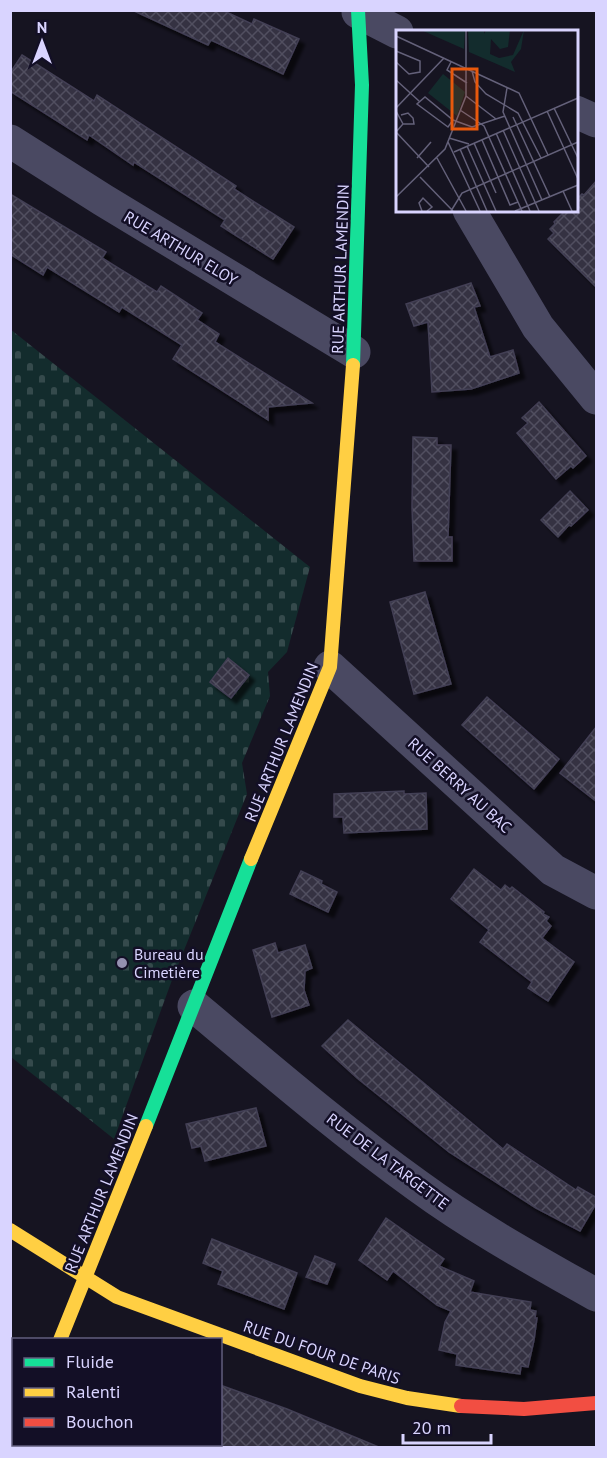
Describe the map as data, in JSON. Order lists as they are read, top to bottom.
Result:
{
  "streets": {
    "street": [
      "RUE ARTHUR ELOY",
      "RUE ARTHUR LAMENDIN",
      "RUE BERRY AU BAC",
      "RUE DE LA TARGETTE",
      "RUE DU FOUR DE PARIS"
    ]
  },
  "crossings": [
    ["RUE ARTHUR ELOY", "RUE ARTHUR LAMENDIN"],
    ["RUE ARTHUR LAMENDIN", "RUE BERRY AU BAC"],
    ["RUE ARTHUR LAMENDIN", "RUE DE LA TARGETTE"],
    ["RUE ARTHUR LAMENDIN", "RUE DU FOUR DE PARIS"]
  ],
  "places": ["Bureau du Cimetière"],
  "legend": ["Fluide", "Ralenti", "Bouchon"],
  "scale_bar": "20 m",
  "north": "top"
}
